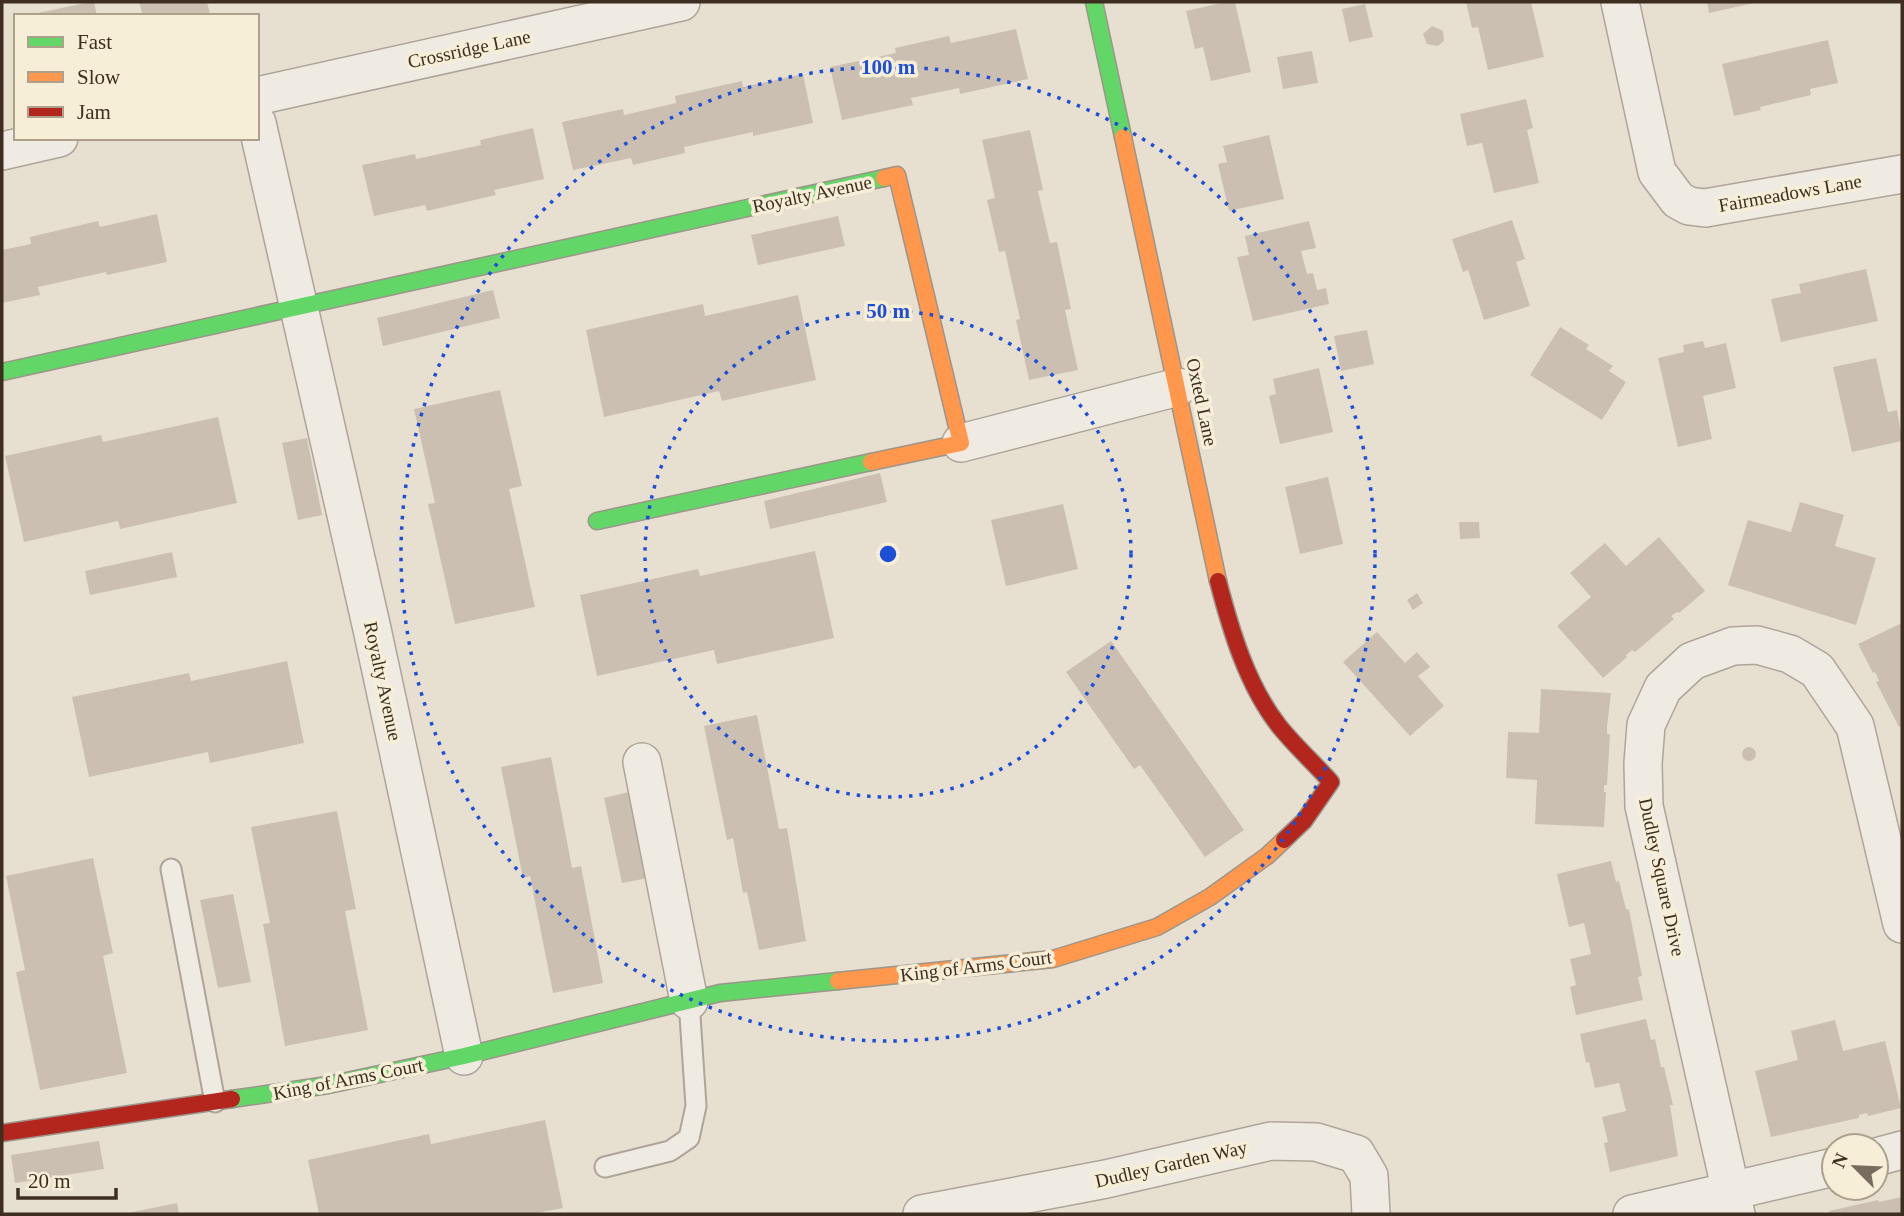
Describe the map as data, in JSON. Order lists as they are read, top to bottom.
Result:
{
  "streets": {
    "street": [
      "Crossridge Lane",
      "Fairmeadows Lane",
      "Royalty Avenue",
      "Oxted Lane",
      "Dudley Square Drive",
      "King of Arms Court",
      "Dudley Garden Way"
    ]
  },
  "crossings": [
    ["Royalty Avenue", "King of Arms Court"],
    ["Oxted Lane", "King of Arms Court"]
  ],
  "legend": ["Fast", "Slow", "Jam"],
  "scale_bar": "20 m",
  "north": "top left",
  "rings": ["100 m", "50 m"]
}
